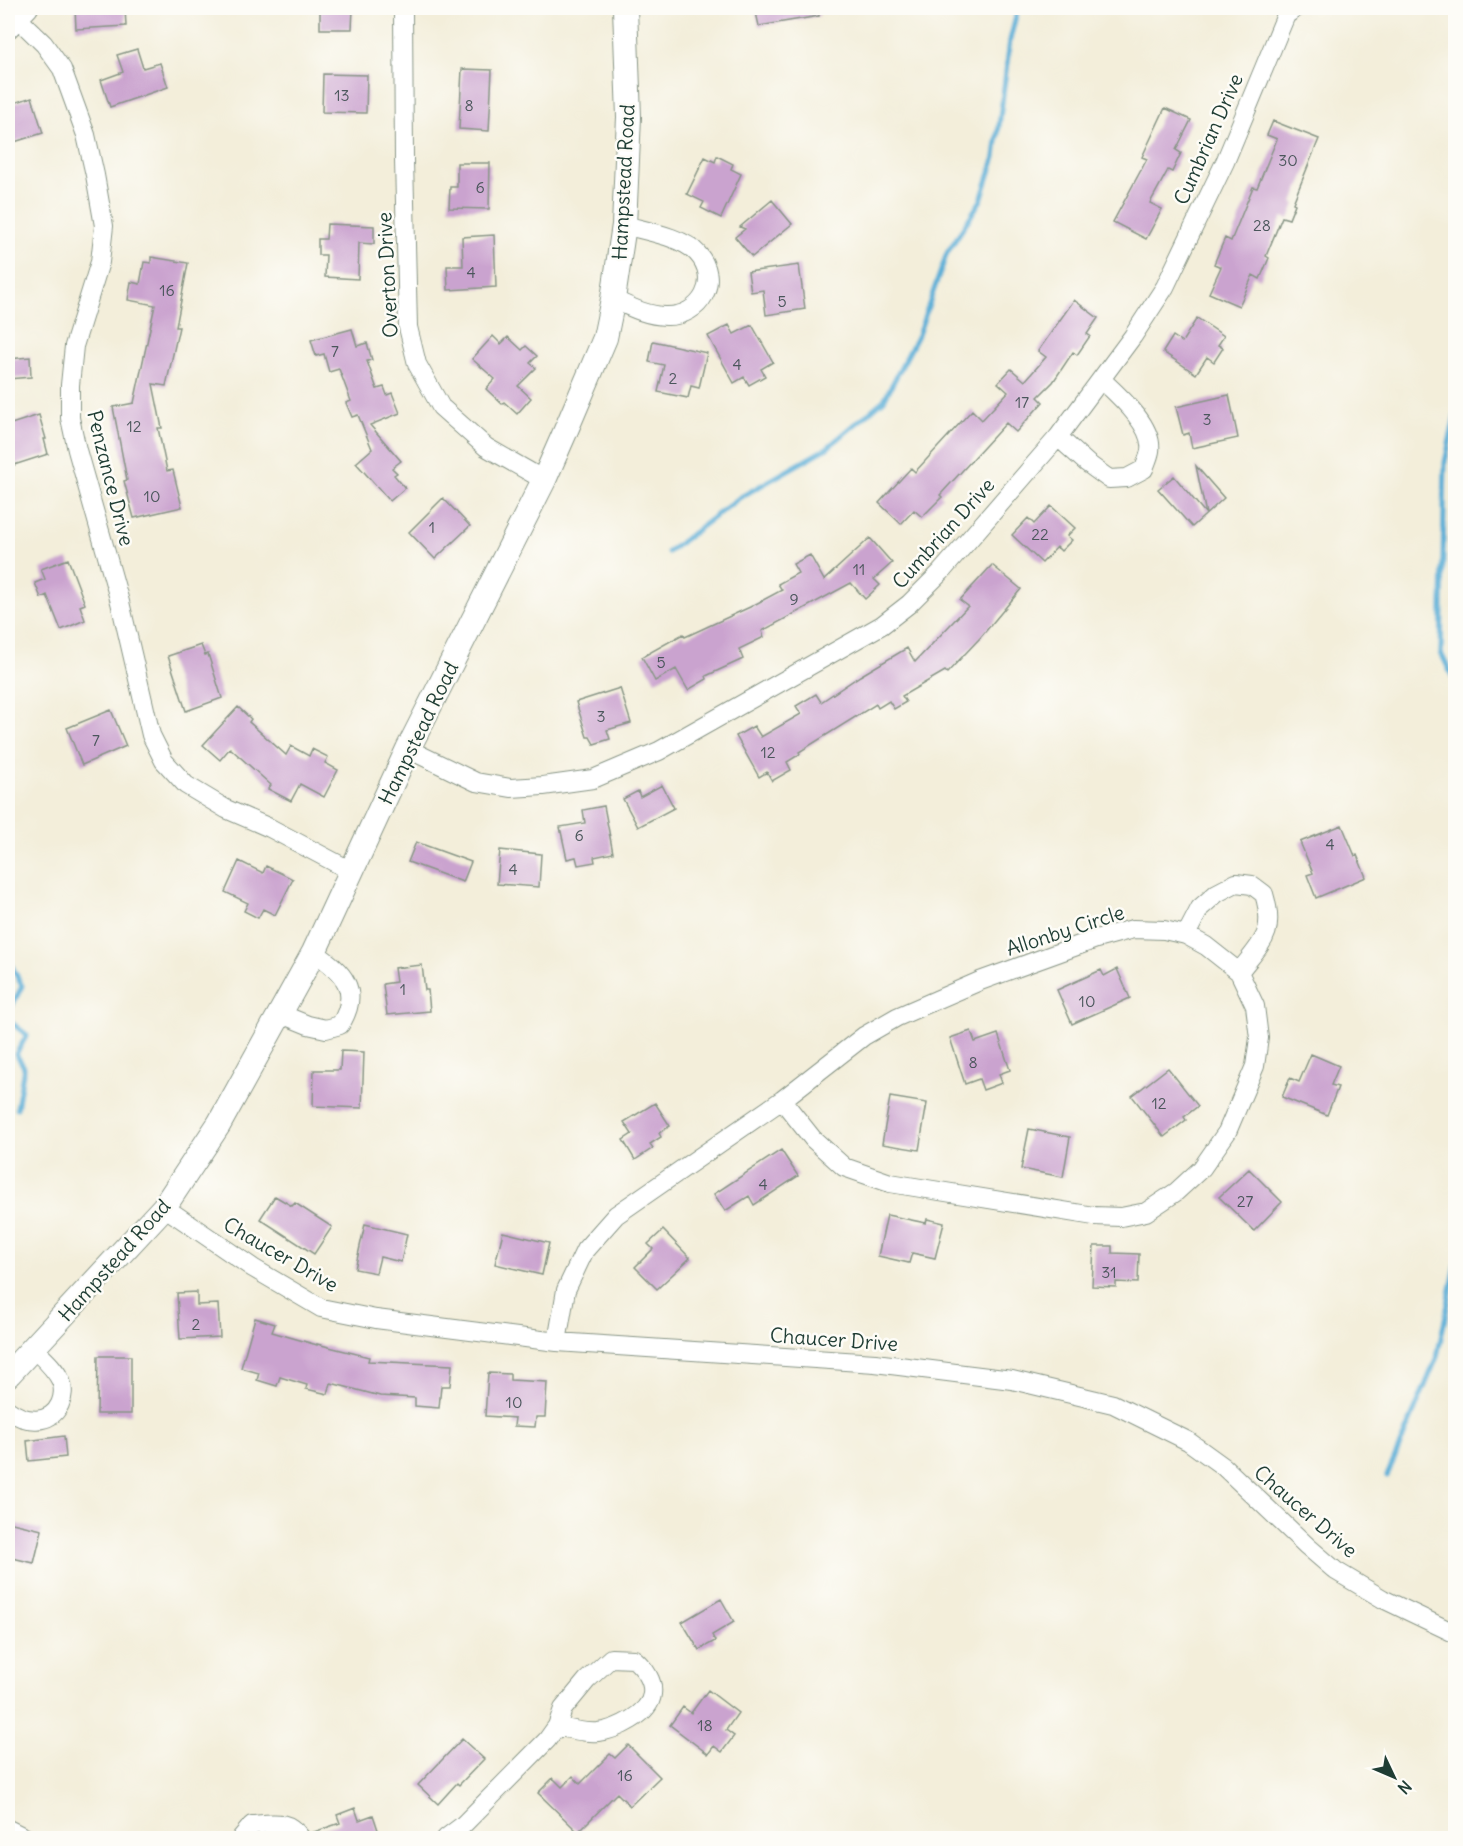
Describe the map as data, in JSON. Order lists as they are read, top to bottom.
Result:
{
  "streets": {
    "street": [
      "Cumbrian Drive",
      "Hampstead Road",
      "Overton Drive",
      "Penzance Drive",
      "Allonby Circle",
      "Chaucer Drive"
    ]
  },
  "crossings": [
    ["Cumbrian Drive", "Hampstead Road"],
    ["Hampstead Road", "Overton Drive"],
    ["Hampstead Road", "Penzance Drive"],
    ["Hampstead Road", "Chaucer Drive"],
    ["Allonby Circle", "Chaucer Drive"]
  ],
  "house_numbers": [
    "13",
    "8",
    "30",
    "6",
    "28",
    "4",
    "16",
    "5",
    "7",
    "4",
    "2",
    "17",
    "3",
    "12",
    "10",
    "1",
    "22",
    "11",
    "9",
    "5",
    "3",
    "7",
    "12",
    "6",
    "4",
    "4",
    "1",
    "10",
    "8",
    "12",
    "4",
    "27",
    "31",
    "2",
    "10",
    "18",
    "16"
  ],
  "north": "bottom right"
}
